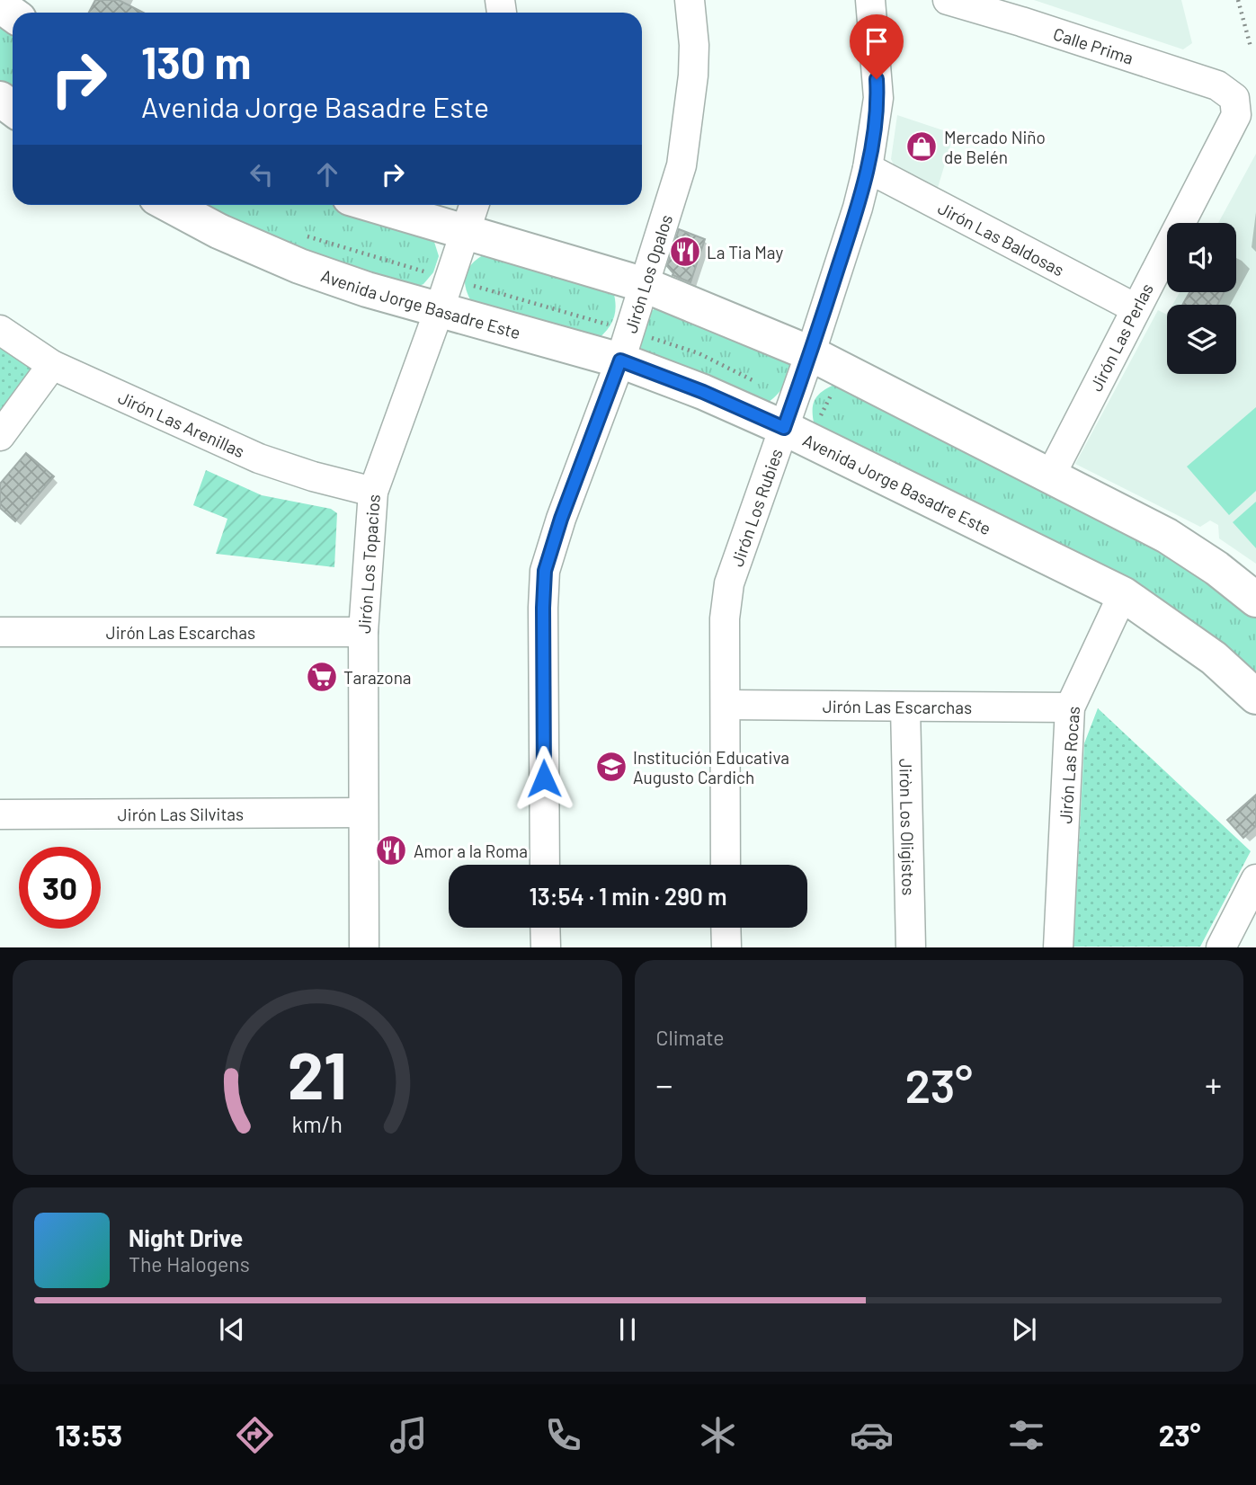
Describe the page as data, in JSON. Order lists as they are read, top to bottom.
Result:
{
  "streets": {
    "main road": ["Avenida Jorge Basadre Este"],
    "street": [
      "Calle Prima",
      "Jirón Las Baldosas",
      "Jirón Los Opalos",
      "Jirón Las Perlas",
      "Jirón Las Arenillas",
      "Jirón Los Rubies",
      "Jirón Los Topacios",
      "Jirón Las Escarchas",
      "Jirón Las Rocas",
      "Jirón Las Silvitas",
      "Jiròn Los Oligistos"
    ]
  },
  "crossings": [
    ["Calle Prima", "Jirón Las Perlas"],
    ["Jirón Las Baldosas", "Jirón Las Perlas"],
    ["Jirón Las Baldosas", "Jirón Los Rubies"],
    ["Jirón Los Opalos", "Avenida Jorge Basadre Este"],
    ["Avenida Jorge Basadre Este", "Jirón Los Rubies"],
    ["Avenida Jorge Basadre Este", "Jirón Los Topacios"],
    ["Avenida Jorge Basadre Este", "Jirón Las Rocas"],
    ["Jirón Las Arenillas", "Jirón Los Topacios"],
    ["Jirón Los Rubies", "Jirón Las Escarchas"],
    ["Jirón Los Topacios", "Jirón Las Escarchas"],
    ["Jirón Los Topacios", "Jirón Las Silvitas"],
    ["Jirón Las Escarchas", "Jirón Las Rocas"],
    ["Jirón Las Escarchas", "Jiròn Los Oligistos"]
  ],
  "places": {
    "shop": ["Mercado Niño de Belén"],
    "restaurant": ["La Tia May", "Amor a la Roma"],
    "supermarket": ["Tarazona"],
    "school or university": ["Institución Educativa Augusto Cardich"]
  },
  "page": {
    "turn": ["130 m", "Avenida Jorge Basadre Este"],
    "limit": "30",
    "trip": "13:54 · 1 min · 290 m",
    "tile": "Climate",
    "heat": ["−", "23°", "+"],
    "song": ["Night Drive", "The Halogens"],
    "tabs": ["13:53", "23°"],
    "gauge": ["21", "km/h"]
  }
}
